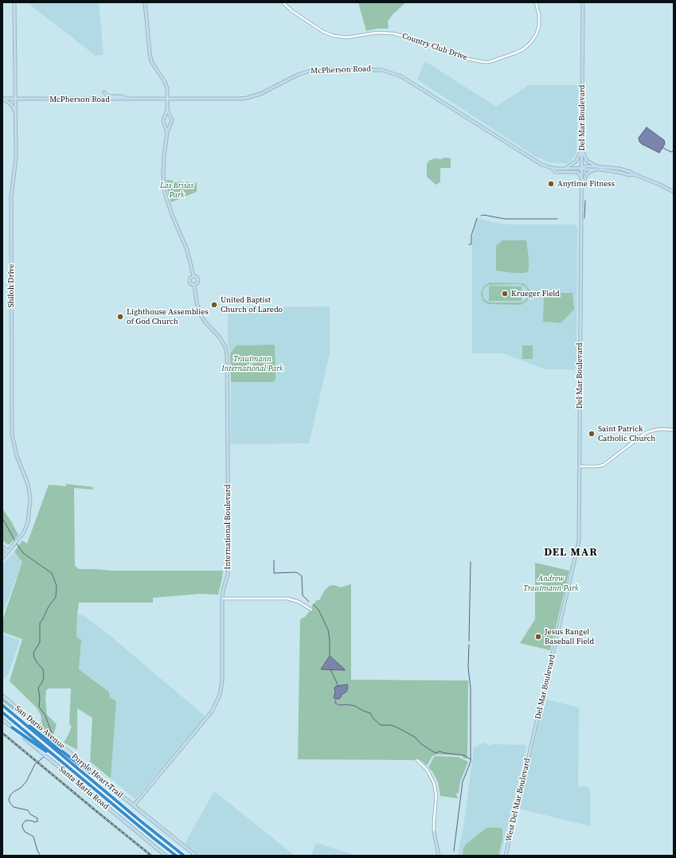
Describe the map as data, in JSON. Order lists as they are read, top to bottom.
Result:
{
  "streets": {
    "highway": ["Purple Heart Trail"],
    "main road": [
      "McPherson Road",
      "Del Mar Boulevard",
      "Shiloh Drive",
      "International Boulevard",
      "San Dario Avenue",
      "Santa Maria Road",
      "West Del Mar Boulevard"
    ],
    "street": ["Country Club Drive"]
  },
  "crossings": [
    ["McPherson Road", "Del Mar Boulevard"],
    ["McPherson Road", "Shiloh Drive"],
    ["McPherson Road", "International Boulevard"],
    ["Del Mar Boulevard", "West Del Mar Boulevard"],
    ["International Boulevard", "San Dario Avenue"]
  ],
  "districts": ["DEL MAR"],
  "parks": ["Las Brisas Park", "Trautmann International Park", "Andrew Trautmann Park"],
  "places": [
    "Anytime Fitness",
    "Krueger Field",
    "United Baptist Church of Laredo",
    "Lighthouse Assemblies of God Church",
    "Saint Patrick Catholic Church",
    "Jesus Rangel Baseball Field"
  ]
}
